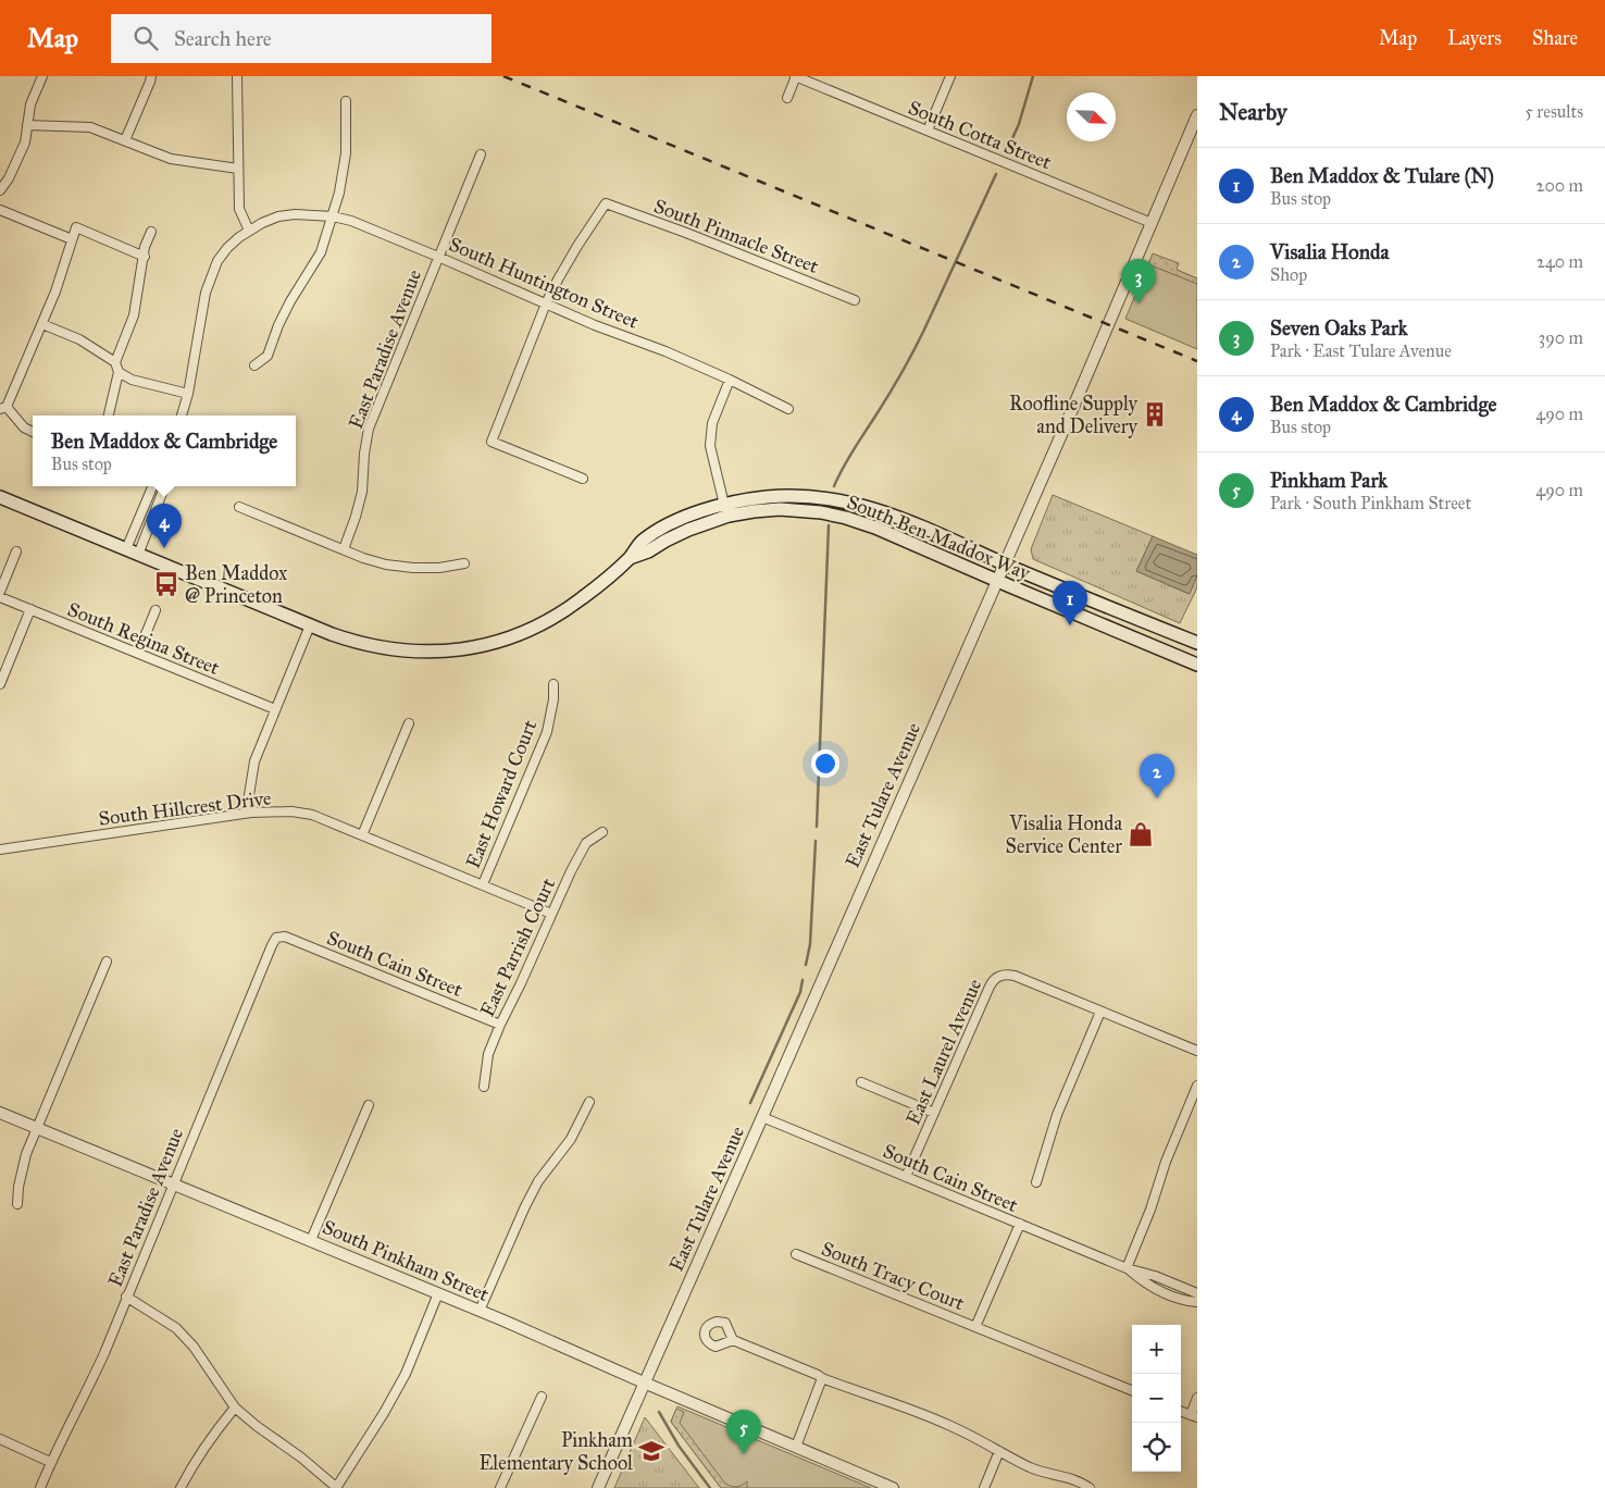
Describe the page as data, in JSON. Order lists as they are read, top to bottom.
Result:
{
  "streets": {
    "main road": ["South Ben Maddox Way"],
    "street": [
      "South Cotta Street",
      "South Pinnacle Street",
      "South Huntington Street",
      "East Paradise Avenue",
      "South Regina Street",
      "East Howard Court",
      "East Tulare Avenue",
      "South Hillcrest Drive",
      "East Parrish Court",
      "South Cain Street",
      "East Laurel Avenue",
      "South Pinkham Street",
      "South Tracy Court"
    ]
  },
  "crossings": [
    ["South Cotta Street", "East Tulare Avenue"],
    ["South Pinnacle Street", "South Huntington Street"],
    ["South Huntington Street", "East Paradise Avenue"],
    ["East Paradise Avenue", "South Cain Street"],
    ["East Paradise Avenue", "South Pinkham Street"],
    ["South Ben Maddox Way", "East Tulare Avenue"],
    ["East Howard Court", "South Hillcrest Drive"],
    ["East Tulare Avenue", "South Cain Street"],
    ["East Tulare Avenue", "South Pinkham Street"],
    ["South Hillcrest Drive", "East Parrish Court"],
    ["East Parrish Court", "South Cain Street"],
    ["South Cain Street", "East Laurel Avenue"]
  ],
  "places": {
    "building": ["Roofline Supply and Delivery"],
    "bus stop": ["Ben Maddox @ Princeton"],
    "shop": ["Visalia Honda Service Center"],
    "school or university": ["Pinkham Elementary School"]
  },
  "north": "bottom right",
  "page": {
    "header": "Map",
    "search": "Search here",
    "nav": ["Map", "Layers", "Share"],
    "heading": ["Nearby", "5 results"],
    "list": [
      {
        "mark": "1",
        "name": "Ben Maddox & Tulare (N)",
        "note": "Bus stop",
        "value": "200 m"
      },
      {
        "mark": "2",
        "name": "Visalia Honda",
        "note": "Shop",
        "value": "240 m"
      },
      {
        "mark": "3",
        "name": "Seven Oaks Park",
        "note": "Park · East Tulare Avenue",
        "value": "390 m"
      },
      {
        "mark": "4",
        "name": "Ben Maddox & Cambridge",
        "note": "Bus stop",
        "value": "490 m"
      },
      {
        "mark": "5",
        "name": "Pinkham Park",
        "note": "Park · South Pinkham Street",
        "value": "490 m"
      }
    ],
    "pins": [
      "3",
      "4",
      "1",
      "2",
      "5"
    ],
    "popup": ["Ben Maddox & Cambridge", "Bus stop"],
    "map_buttons": ["+", "−"]
  }
}
